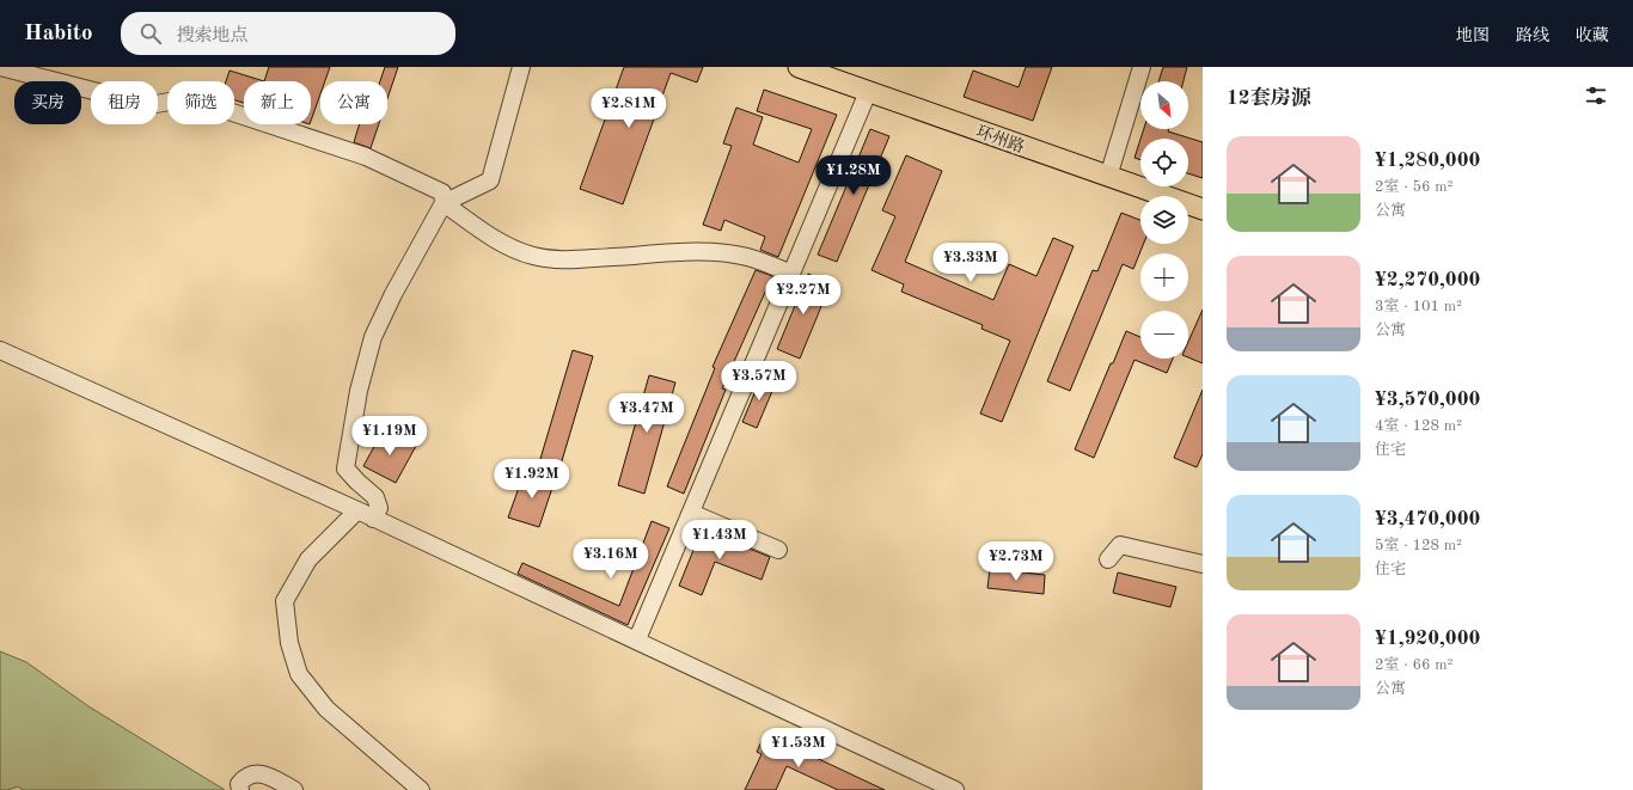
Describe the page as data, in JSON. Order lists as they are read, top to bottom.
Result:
{
  "streets": {
    "main road": ["环州路"]
  },
  "north": "bottom right",
  "page": {
    "header": "Habito",
    "search": "搜索地点",
    "nav": ["地图", "路线", "收藏"],
    "heading": "12套房源",
    "map_buttons": ["+", "−"],
    "chip": [
      "买房",
      "租房",
      "筛选",
      "新上",
      "公寓"
    ],
    "price": [
      "¥2.81M",
      "¥1.28M",
      "¥3.33M",
      "¥2.27M",
      "¥3.57M",
      "¥3.47M",
      "¥1.19M",
      "¥1.92M",
      "¥1.43M",
      "¥3.16M",
      "¥2.73M",
      "¥1.53M"
    ],
    "list": [
      {
        "name": "¥1,280,000",
        "note": "2室 · 56 m² · 公寓"
      },
      {
        "name": "¥2,270,000",
        "note": "3室 · 101 m² · 公寓"
      },
      {
        "name": "¥3,570,000",
        "note": "4室 · 128 m² · 住宅"
      },
      {
        "name": "¥3,470,000",
        "note": "5室 · 128 m² · 住宅"
      },
      {
        "name": "¥1,920,000",
        "note": "2室 · 66 m² · 公寓"
      }
    ]
  }
}
